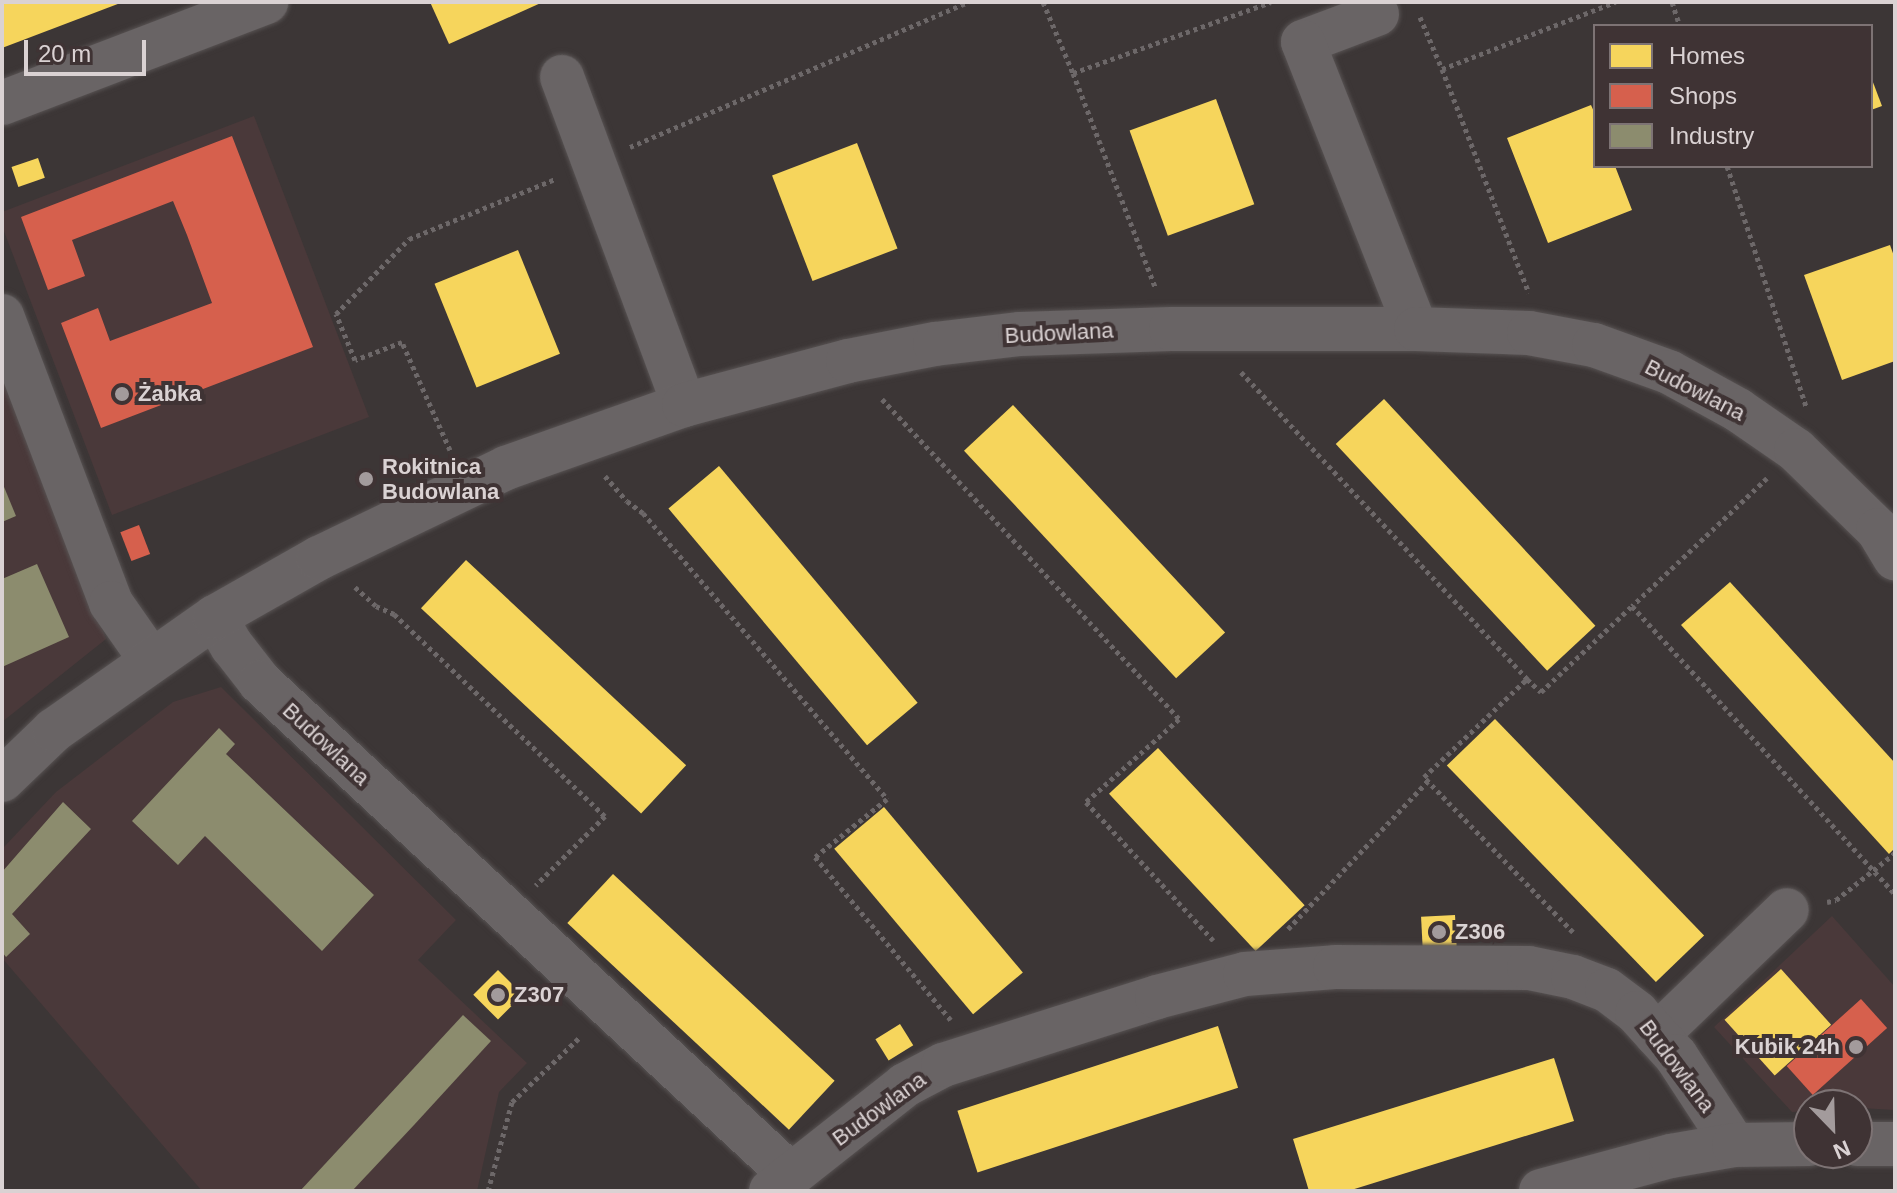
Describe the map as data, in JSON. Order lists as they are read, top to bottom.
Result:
{
  "streets": {
    "street": ["Budowlana"]
  },
  "places": [
    "Żabka",
    "Rokitnica Budowlana",
    "Z306",
    "Z307",
    "Kubik 24h"
  ],
  "legend": ["Homes", "Shops", "Industry"],
  "scale_bar": "20 m",
  "north": "bottom right"
}
